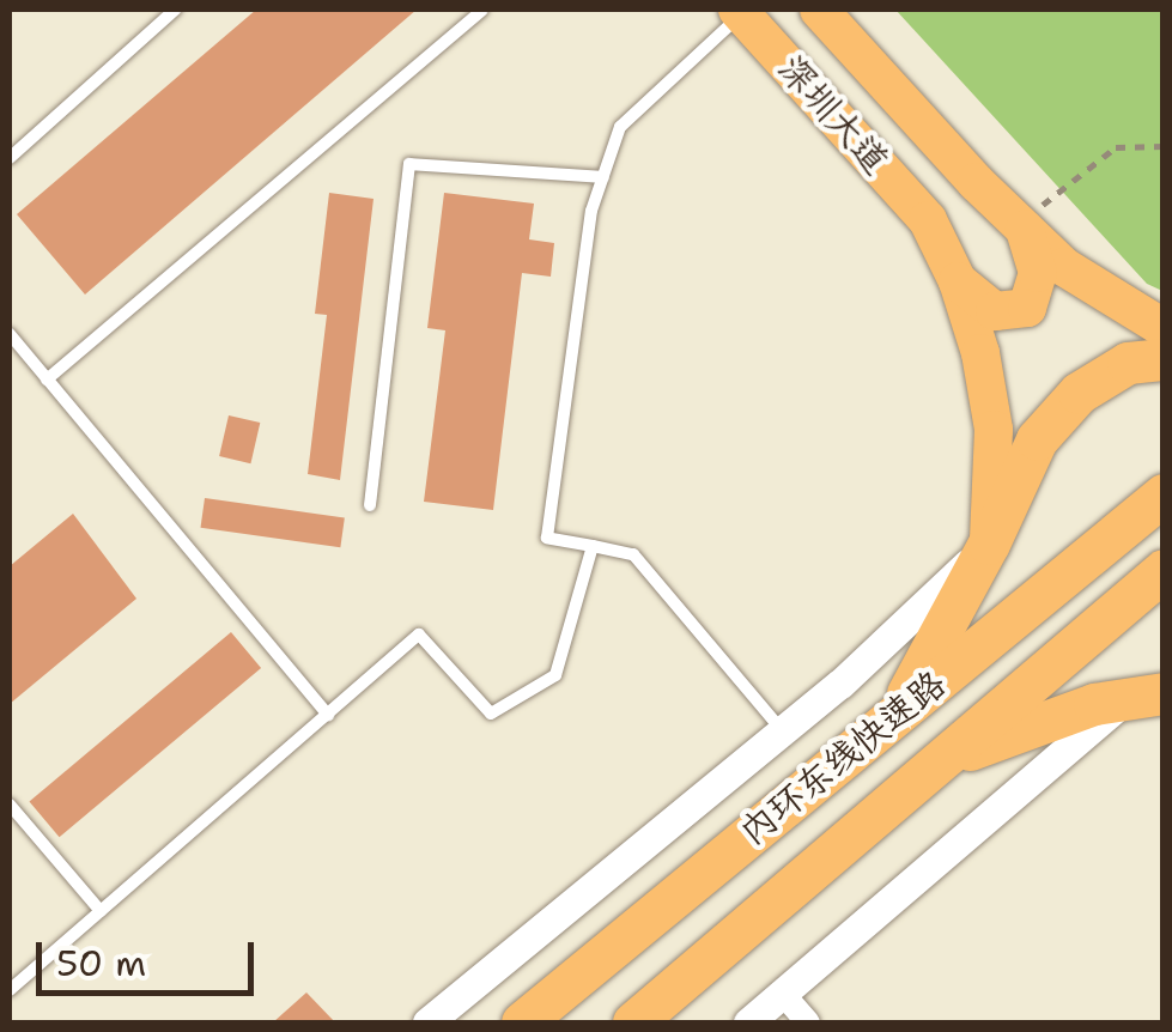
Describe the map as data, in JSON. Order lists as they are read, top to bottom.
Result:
{
  "streets": {
    "highway": ["内环东线快速路"],
    "main road": ["深圳大道"]
  },
  "scale_bar": "50 m"
}
